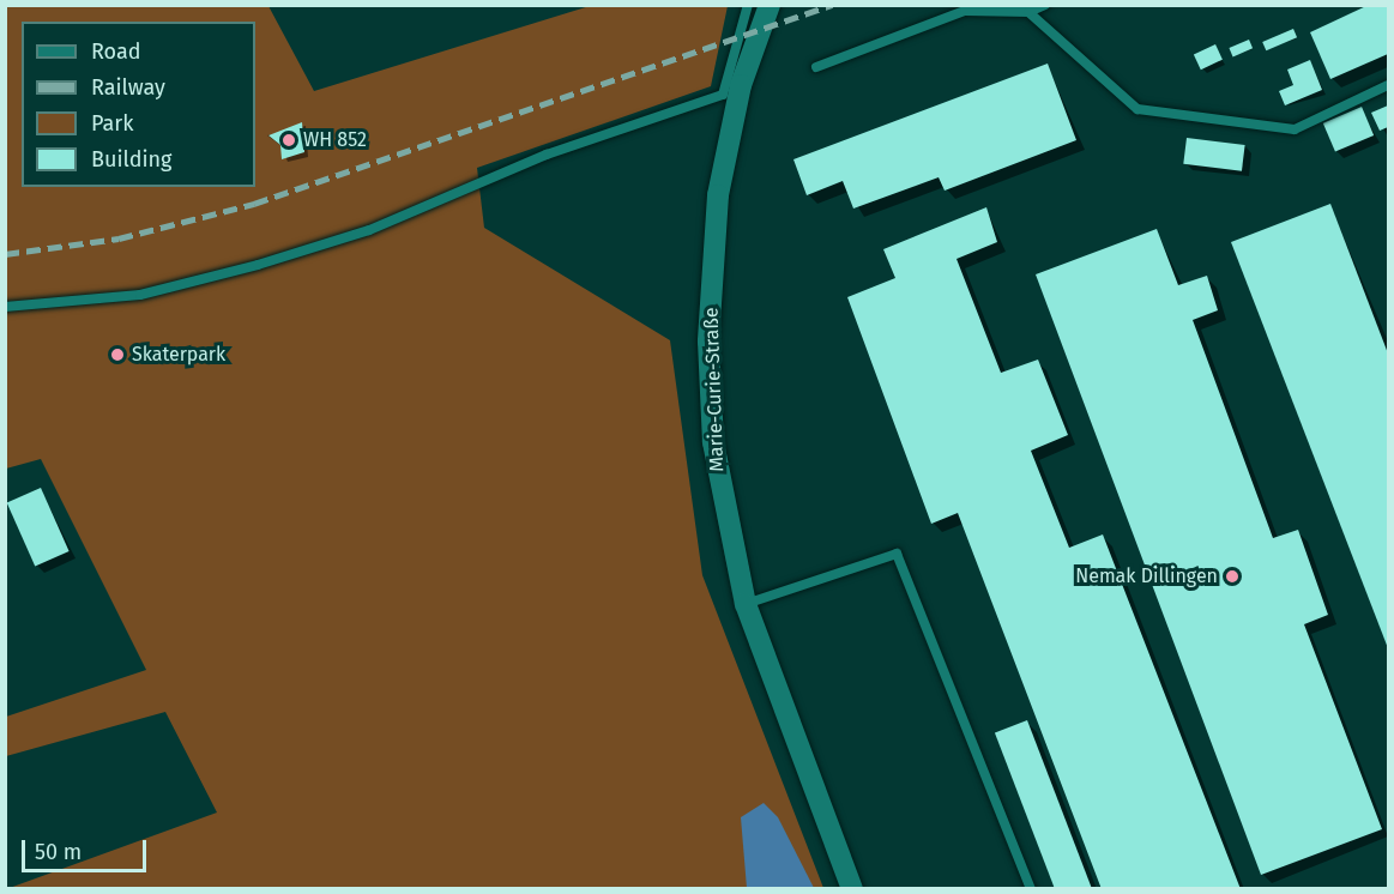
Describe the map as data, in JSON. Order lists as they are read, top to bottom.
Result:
{
  "streets": {
    "main road": ["Marie-Curie-Straße"]
  },
  "places": ["WH 852", "Skaterpark", "Nemak Dillingen"],
  "legend": [
    "Road",
    "Railway",
    "Park",
    "Building"
  ],
  "scale_bar": "50 m"
}
